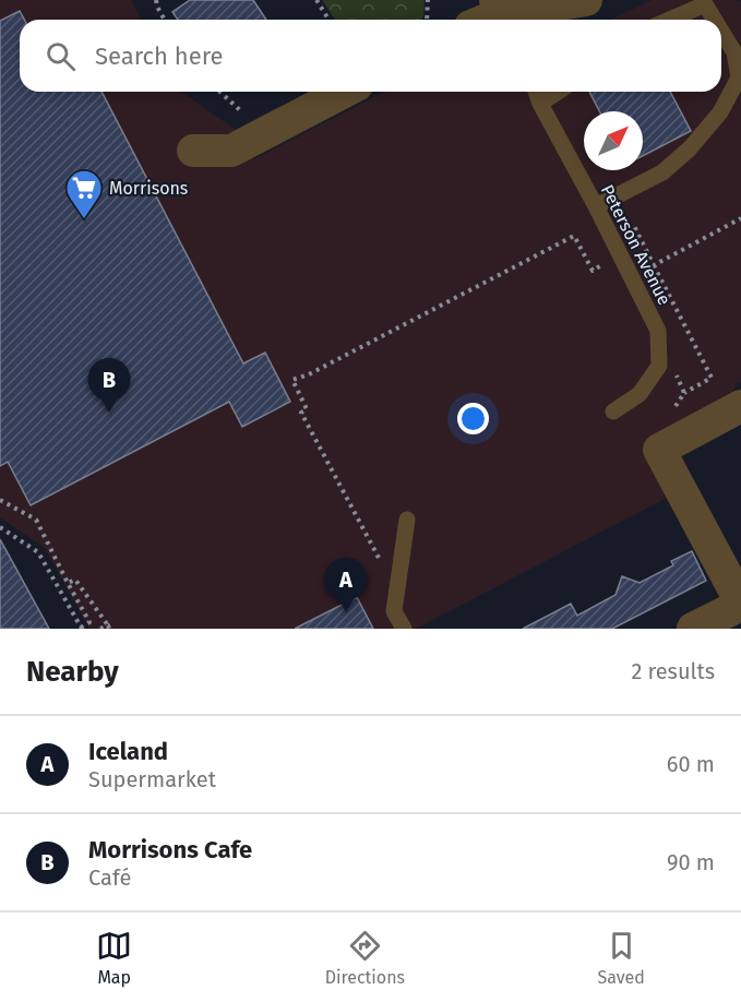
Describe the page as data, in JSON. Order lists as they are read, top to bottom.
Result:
{
  "streets": {
    "lane": ["Peterson Avenue"]
  },
  "places": {
    "supermarket": ["Morrisons"]
  },
  "north": "top right",
  "page": {
    "search": "Search here",
    "pins": ["B", "A"],
    "heading": ["Nearby", "2 results"],
    "list": [
      {
        "mark": "A",
        "name": "Iceland",
        "note": "Supermarket",
        "value": "60 m"
      },
      {
        "mark": "B",
        "name": "Morrisons Cafe",
        "note": "Café",
        "value": "90 m"
      }
    ],
    "nav": ["Map", "Directions", "Saved"]
  }
}
